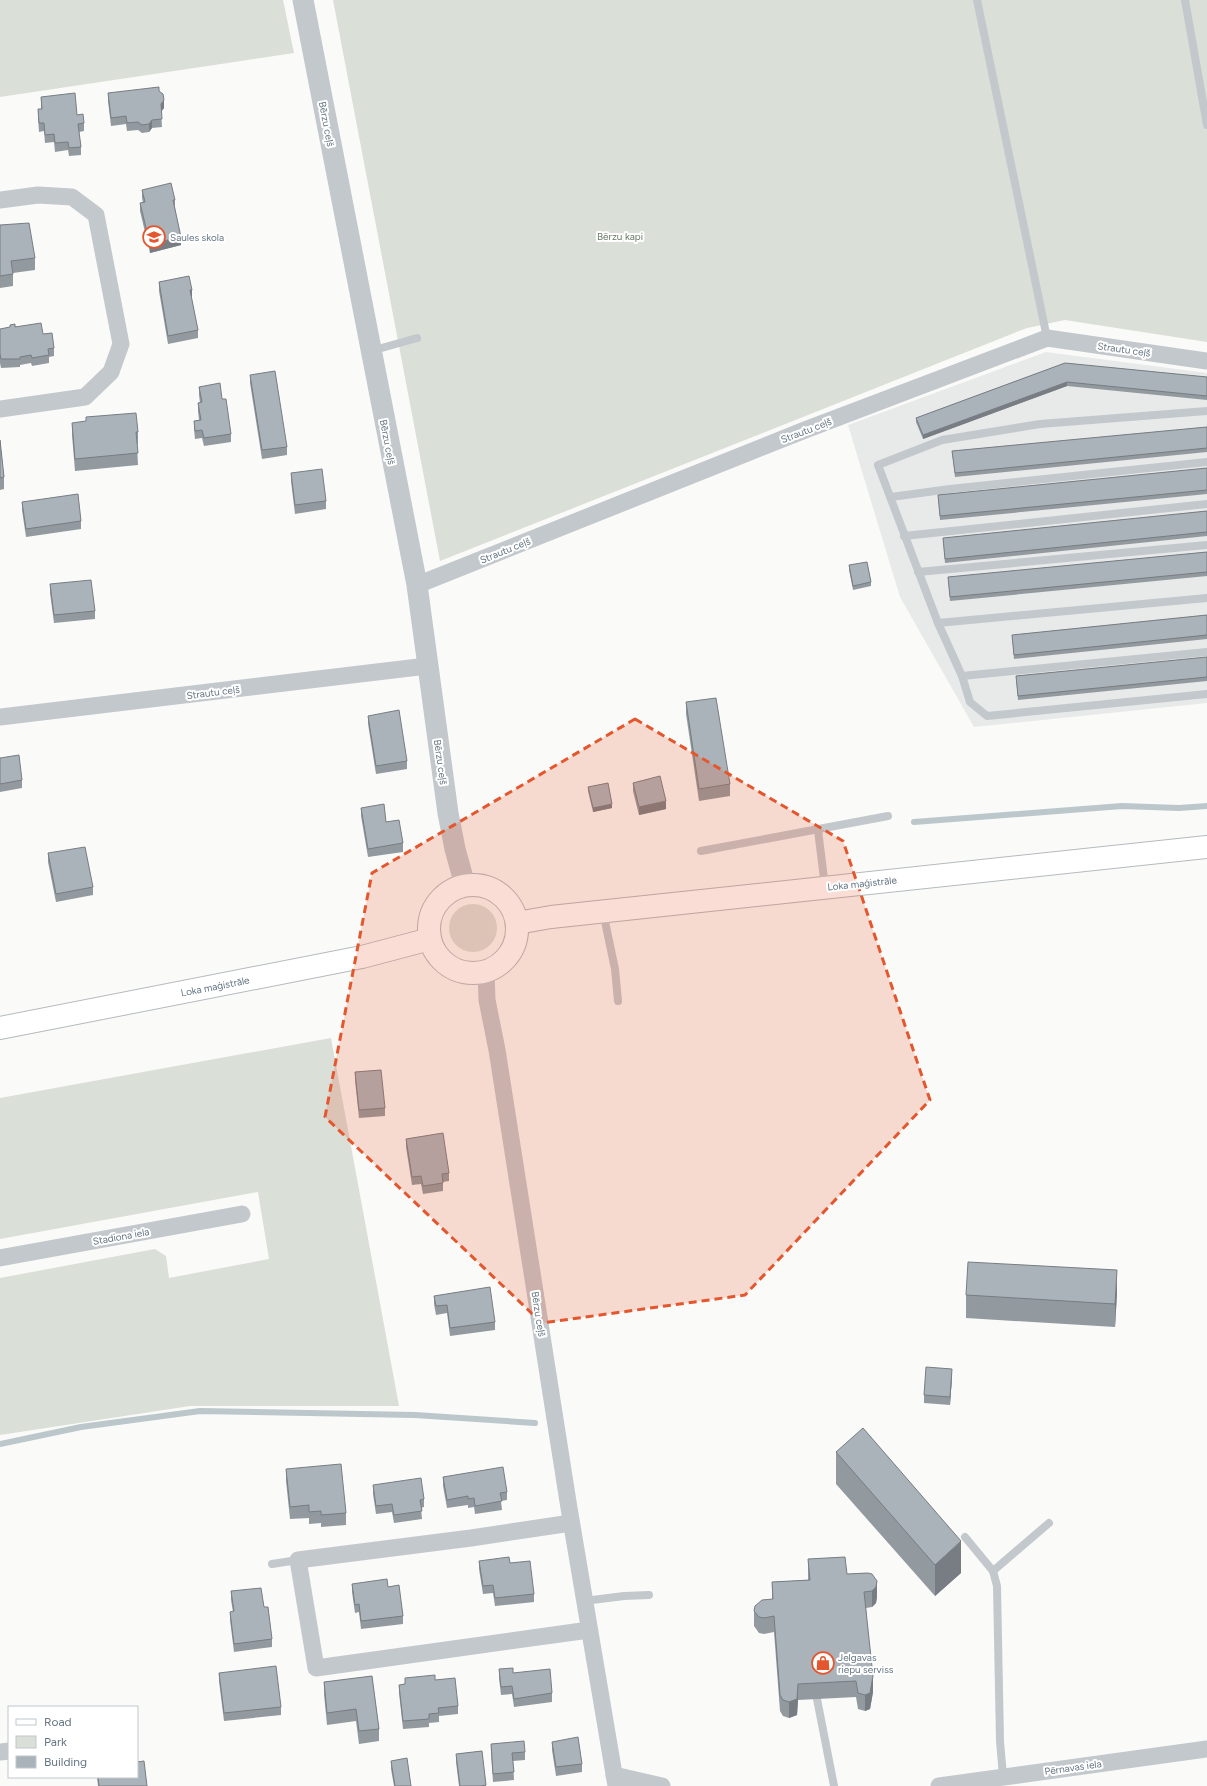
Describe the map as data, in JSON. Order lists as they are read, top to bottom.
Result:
{
  "streets": {
    "main road": ["Loka maģistrāle"],
    "street": [
      "Bērzu ceļš",
      "Strautu ceļš",
      "Stadiona iela",
      "Pērnavas iela"
    ]
  },
  "crossings": [
    ["Bērzu ceļš", "Strautu ceļš"],
    ["Bērzu ceļš", "Loka maģistrāle"]
  ],
  "parks": ["Bērzu kapi"],
  "places": {
    "school or university": ["Saules skola"],
    "shop": ["Jelgavas riepu serviss"]
  },
  "legend": ["Road", "Park", "Building"]
}
